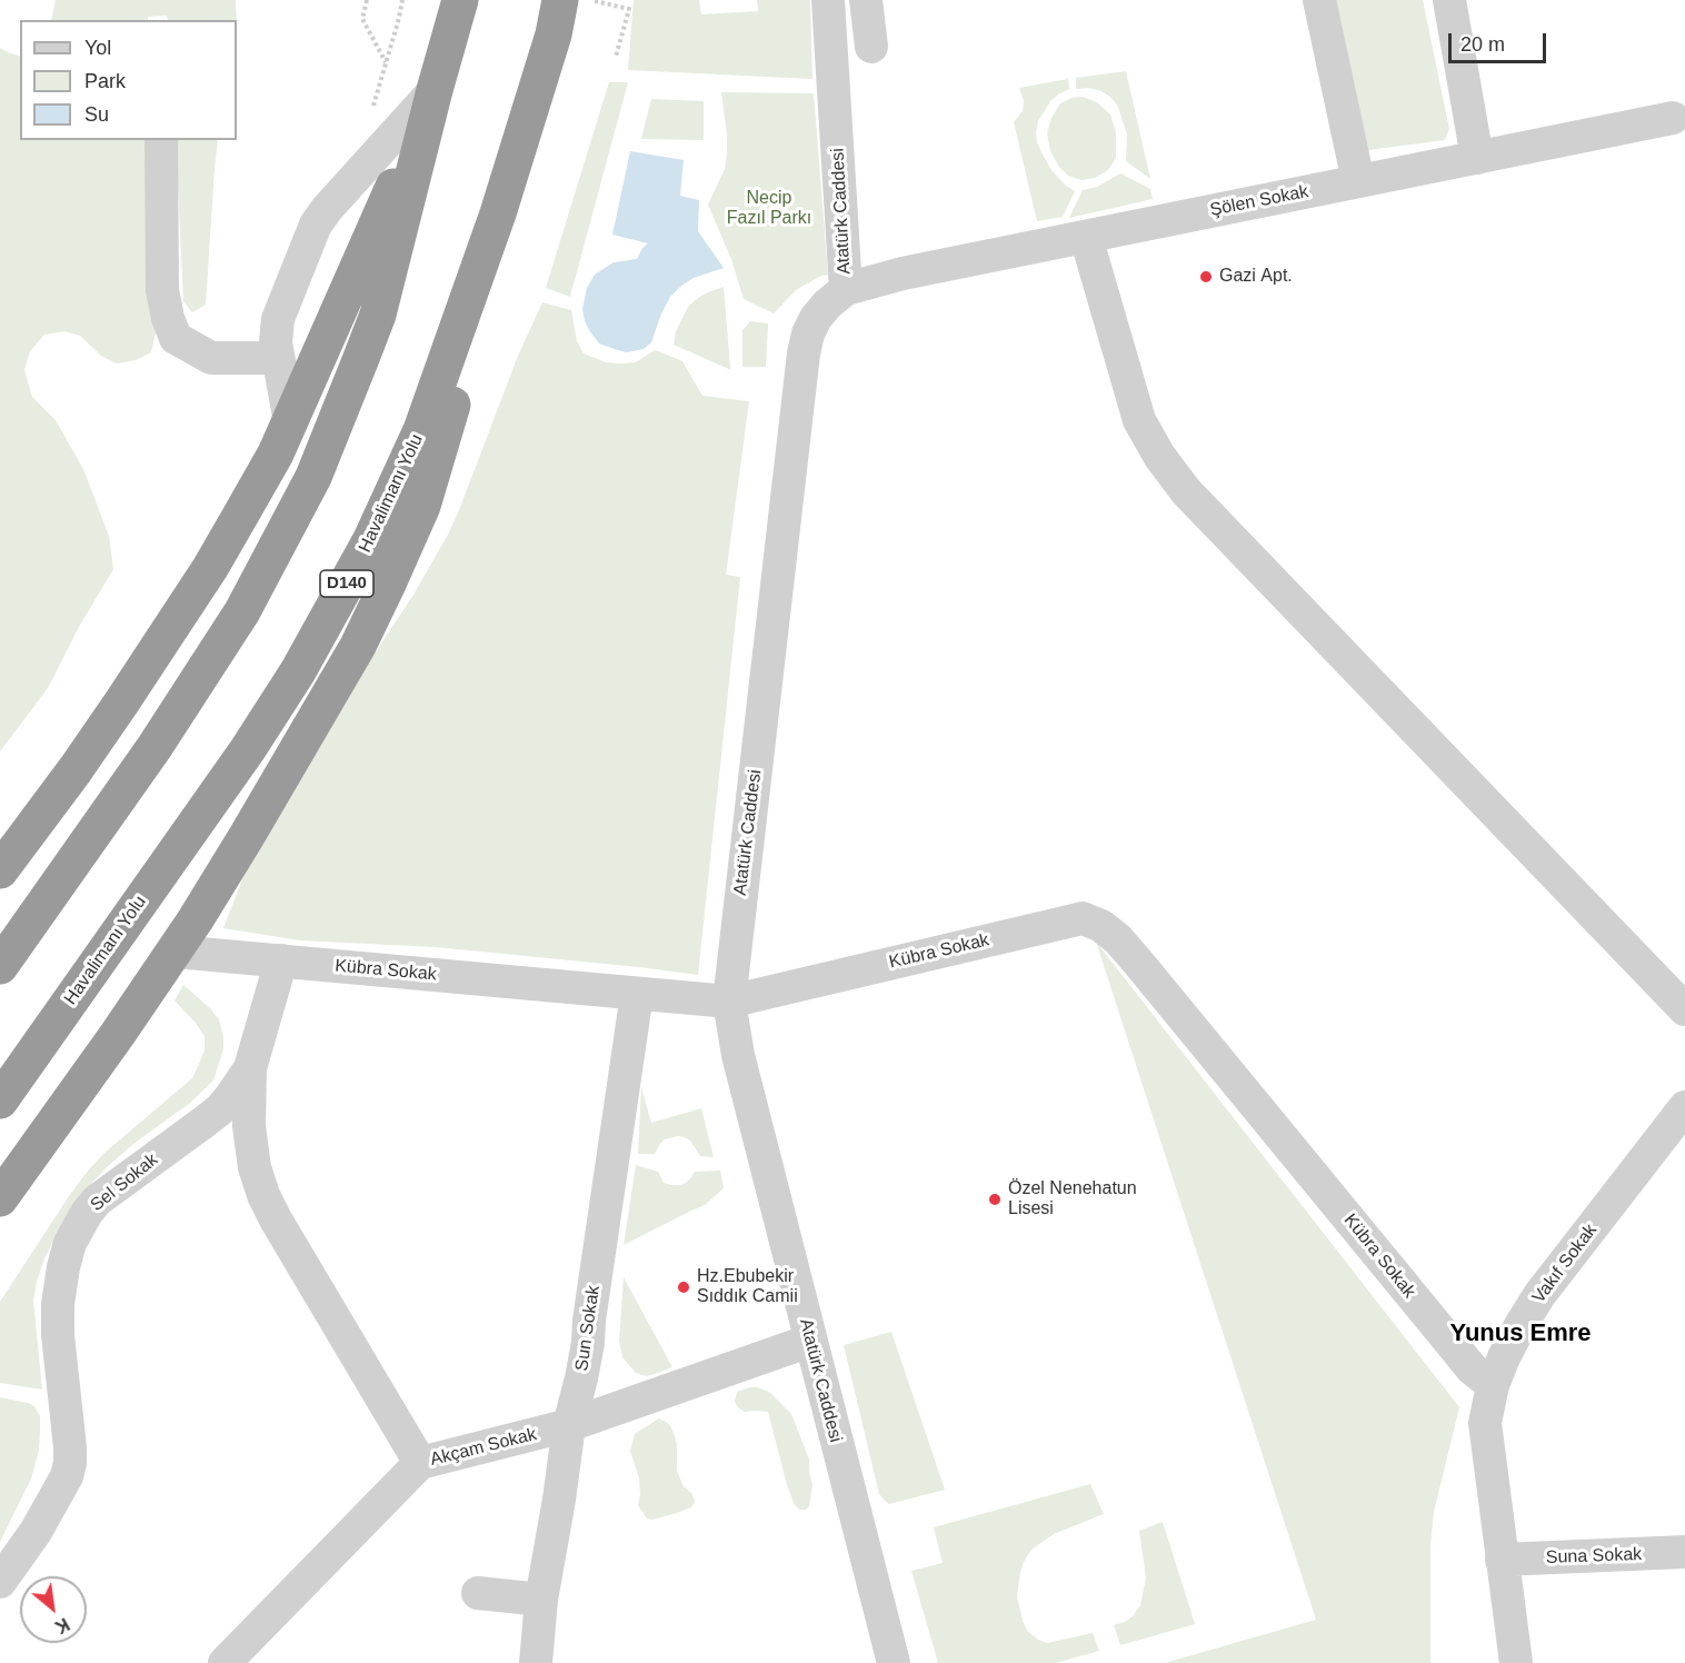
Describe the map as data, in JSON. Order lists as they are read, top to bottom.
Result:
{
  "streets": {
    "highway": ["Havalimanı Yolu", "D140"],
    "street": [
      "Şölen Sokak",
      "Atatürk Caddesi",
      "Kübra Sokak",
      "Sel Sokak",
      "Vakıf Sokak",
      "Sun Sokak",
      "Akçam Sokak",
      "Suna Sokak"
    ]
  },
  "crossings": [
    ["Şölen Sokak", "Atatürk Caddesi"],
    ["Atatürk Caddesi", "Kübra Sokak"],
    ["Atatürk Caddesi", "Akçam Sokak"],
    ["Kübra Sokak", "Sel Sokak"],
    ["Kübra Sokak", "Vakıf Sokak"],
    ["Kübra Sokak", "Sun Sokak"],
    ["Vakıf Sokak", "Suna Sokak"],
    ["Sun Sokak", "Akçam Sokak"]
  ],
  "districts": ["Yunus Emre"],
  "parks": ["Necip Fazıl Parkı"],
  "places": ["Gazi Apt.", "Özel Nenehatun Lisesi", "Hz.Ebubekir Sıddık Camii"],
  "legend": ["Yol", "Park", "Su"],
  "scale_bar": "20 m",
  "north": "bottom right"
}
